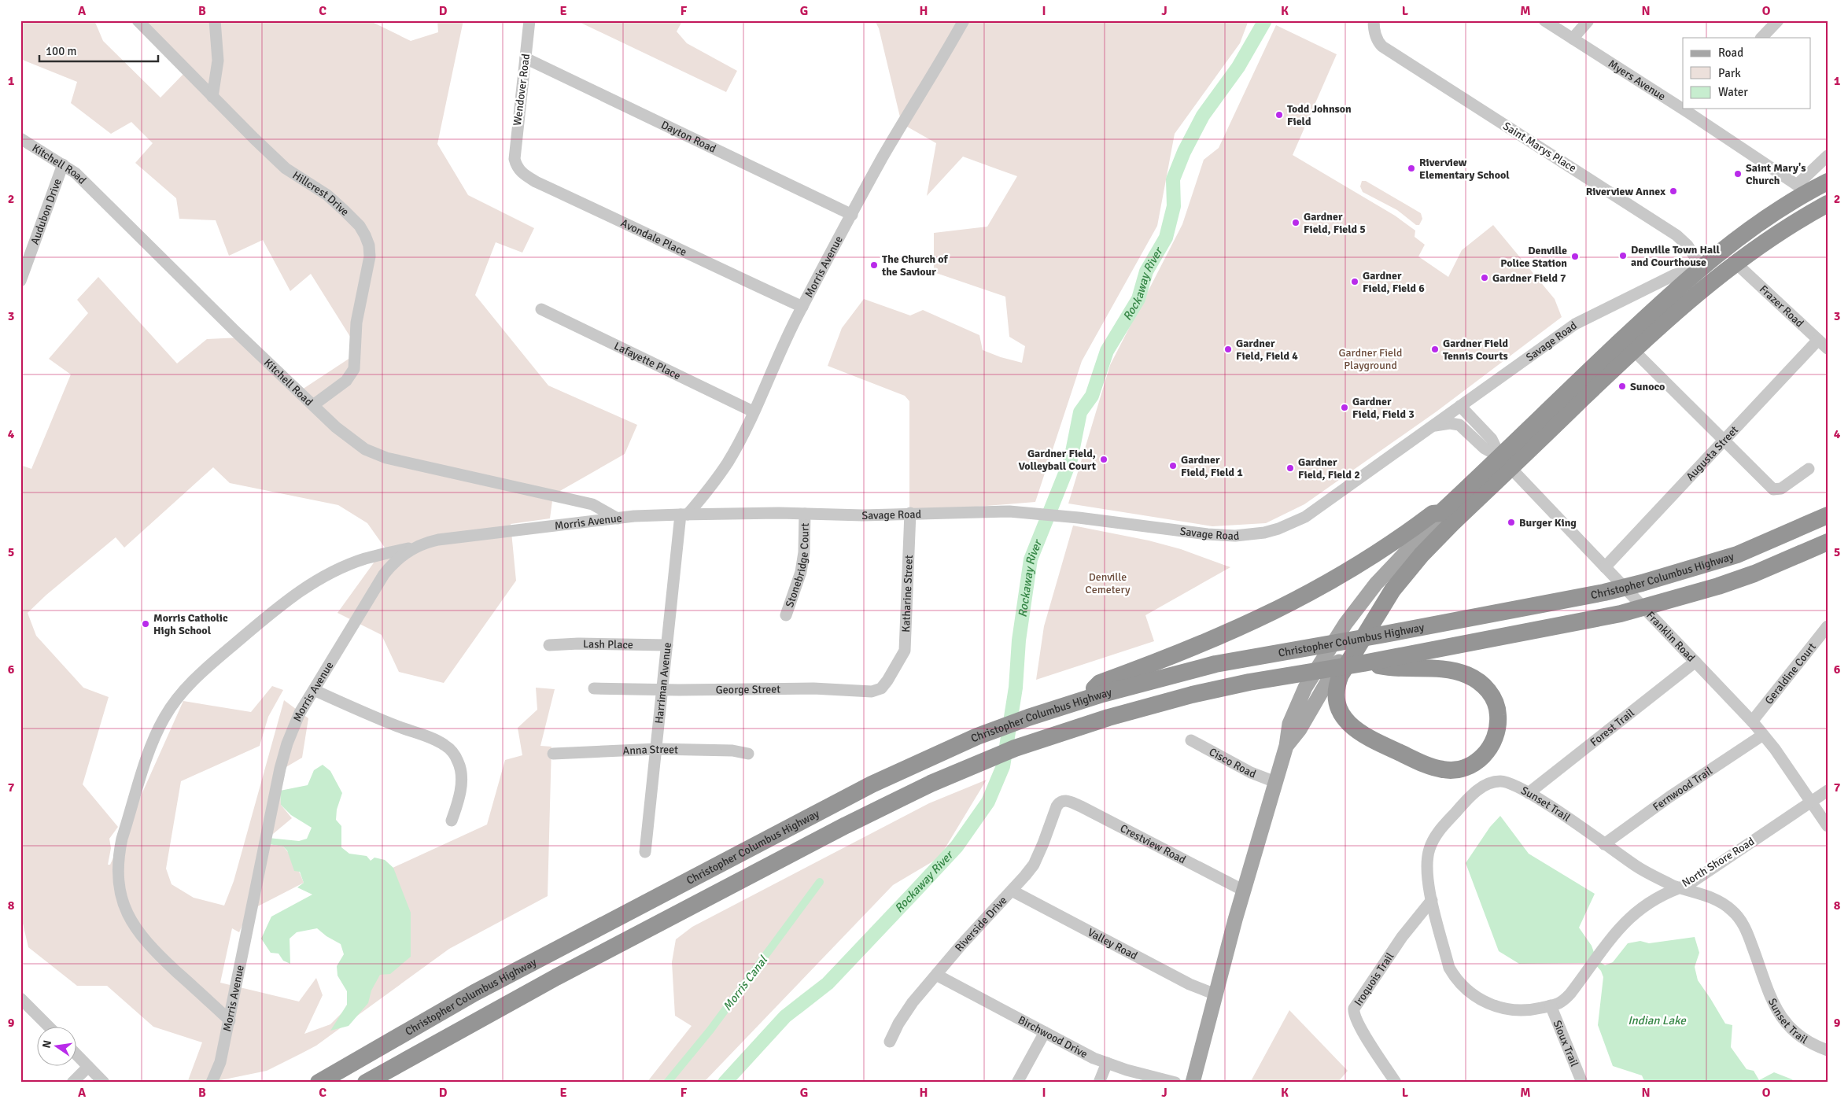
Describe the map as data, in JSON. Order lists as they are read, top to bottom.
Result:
{
  "streets": {
    "highway": ["Christopher Columbus Highway"],
    "street": [
      "Myers Avenue",
      "Wendover Road",
      "Dayton Road",
      "Saint Marys Place",
      "Kitchell Road",
      "Hillcrest Drive",
      "Audubon Drive",
      "Avondale Place",
      "Morris Avenue",
      "Frazer Road",
      "Savage Road",
      "Lafayette Place",
      "Augusta Street",
      "Stonebridge Court",
      "Katharine Street",
      "Franklin Road",
      "Lash Place",
      "Geraldine Court",
      "Harriman Avenue",
      "George Street",
      "Forest Trail",
      "Anna Street",
      "Cisco Road",
      "Fernwood Trail",
      "Sunset Trail",
      "Crestview Road",
      "North Shore Road",
      "Riverside Drive",
      "Valley Road",
      "Iroquois Trail",
      "Birchwood Drive",
      "Sioux Trail"
    ]
  },
  "crossings": [
    ["Wendover Road", "Dayton Road"],
    ["Wendover Road", "Avondale Place"],
    ["Dayton Road", "Morris Avenue"],
    ["Saint Marys Place", "Savage Road"],
    ["Kitchell Road", "Hillcrest Drive"],
    ["Kitchell Road", "Audubon Drive"],
    ["Kitchell Road", "Morris Avenue"],
    ["Avondale Place", "Morris Avenue"],
    ["Morris Avenue", "Savage Road"],
    ["Morris Avenue", "Lafayette Place"],
    ["Morris Avenue", "Harriman Avenue"],
    ["Frazer Road", "Augusta Street"],
    ["Savage Road", "Stonebridge Court"],
    ["Savage Road", "Katharine Street"],
    ["Savage Road", "Franklin Road"],
    ["Savage Road", "Harriman Avenue"],
    ["Augusta Street", "Franklin Road"],
    ["Katharine Street", "George Street"],
    ["Franklin Road", "Geraldine Court"],
    ["Franklin Road", "Forest Trail"],
    ["Franklin Road", "Fernwood Trail"],
    ["Franklin Road", "North Shore Road"],
    ["Lash Place", "Harriman Avenue"],
    ["Harriman Avenue", "George Street"],
    ["Harriman Avenue", "Anna Street"],
    ["Forest Trail", "Sunset Trail"],
    ["Fernwood Trail", "Sunset Trail"],
    ["Sunset Trail", "North Shore Road"],
    ["Sunset Trail", "Iroquois Trail"],
    ["Sunset Trail", "Sioux Trail"],
    ["Crestview Road", "Riverside Drive"],
    ["North Shore Road", "Sioux Trail"],
    ["Riverside Drive", "Valley Road"],
    ["Riverside Drive", "Birchwood Drive"]
  ],
  "water": ["Rockaway River", "Morris Canal", "Indian Lake"],
  "parks": ["Gardner Field Playground", "Denville Cemetery"],
  "places": [
    "Todd Johnson Field",
    "Riverview Elementary School",
    "Saint Mary's Church",
    "Riverview Annex",
    "Gardner Field, Field 5",
    "Denville Town Hall and Courthouse",
    "Denville Police Station",
    "The Church of the Saviour",
    "Gardner Field 7",
    "Gardner Field, Field 6",
    "Gardner Field, Field 4",
    "Gardner Field Tennis Courts",
    "Sunoco",
    "Gardner Field, Field 3",
    "Gardner Field, Volleyball Court",
    "Gardner Field, Field 1",
    "Gardner Field, Field 2",
    "Burger King",
    "Morris Catholic High School"
  ],
  "legend": ["Road", "Park", "Water"],
  "scale_bar": "100 m",
  "north": "left",
  "grid": {
    "columns": [
      "A",
      "B",
      "C",
      "D",
      "E",
      "F",
      "G",
      "H",
      "I",
      "J",
      "K",
      "L",
      "M",
      "N",
      "O"
    ],
    "rows": [
      "1",
      "2",
      "3",
      "4",
      "5",
      "6",
      "7",
      "8",
      "9"
    ]
  }
}
